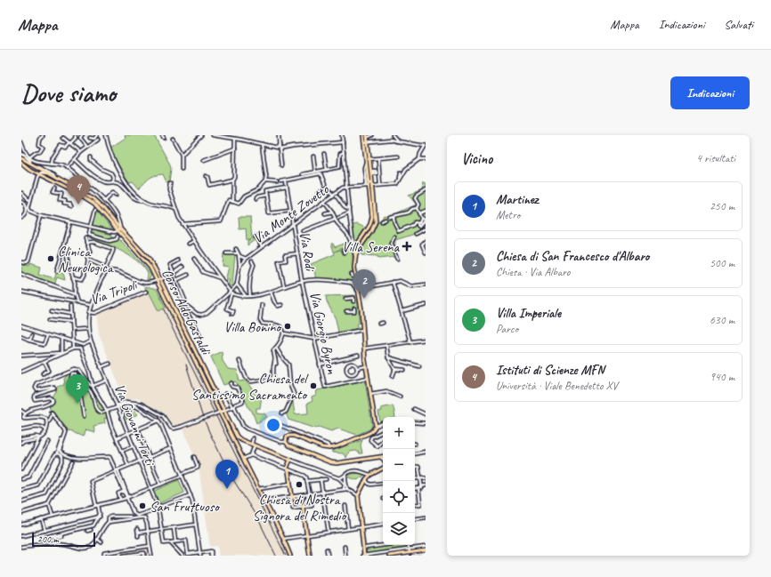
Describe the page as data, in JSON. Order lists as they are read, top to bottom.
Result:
{
  "streets": {
    "main road": ["Corso Aldo Gastaldi"],
    "street": [
      "Via Monte Zovetto",
      "Via Rodi",
      "Via Tripoli",
      "Via Giorgio Byron",
      "Via Giovanni Torti"
    ]
  },
  "crossings": [
    ["Via Monte Zovetto", "Via Rodi"],
    ["Via Rodi", "Via Giorgio Byron"],
    ["Via Tripoli", "Via Giovanni Torti"]
  ],
  "places": {
    "health": ["Villa Serena"],
    "other": [
      "Clinica Neurologica",
      "Villa Bonino",
      "Chiesa del Santissimo Sacramento",
      "Chiesa di Nostra Signora del Rimedio",
      "San Fruttuoso"
    ]
  },
  "scale_bar": "200 m",
  "page": {
    "header": "Mappa",
    "nav": ["Mappa", "Indicazioni", "Salvati"],
    "buttons": "Indicazioni",
    "title": "Dove siamo",
    "heading": ["Vicino", "4 risultati"],
    "pins": [
      "4",
      "2",
      "3",
      "1"
    ],
    "list": [
      {
        "mark": "1",
        "name": "Martinez",
        "note": "Metro",
        "value": "250 m"
      },
      {
        "mark": "2",
        "name": "Chiesa di San Francesco d'Albaro",
        "note": "Chiesa · Via Albaro",
        "value": "500 m"
      },
      {
        "mark": "3",
        "name": "Villa Imperiale",
        "note": "Parco",
        "value": "630 m"
      },
      {
        "mark": "4",
        "name": "Istituti di Scienze MFN",
        "note": "Università · Viale Benedetto XV",
        "value": "940 m"
      }
    ],
    "map_buttons": ["+", "−"],
    "scale": "200 m"
  }
}
